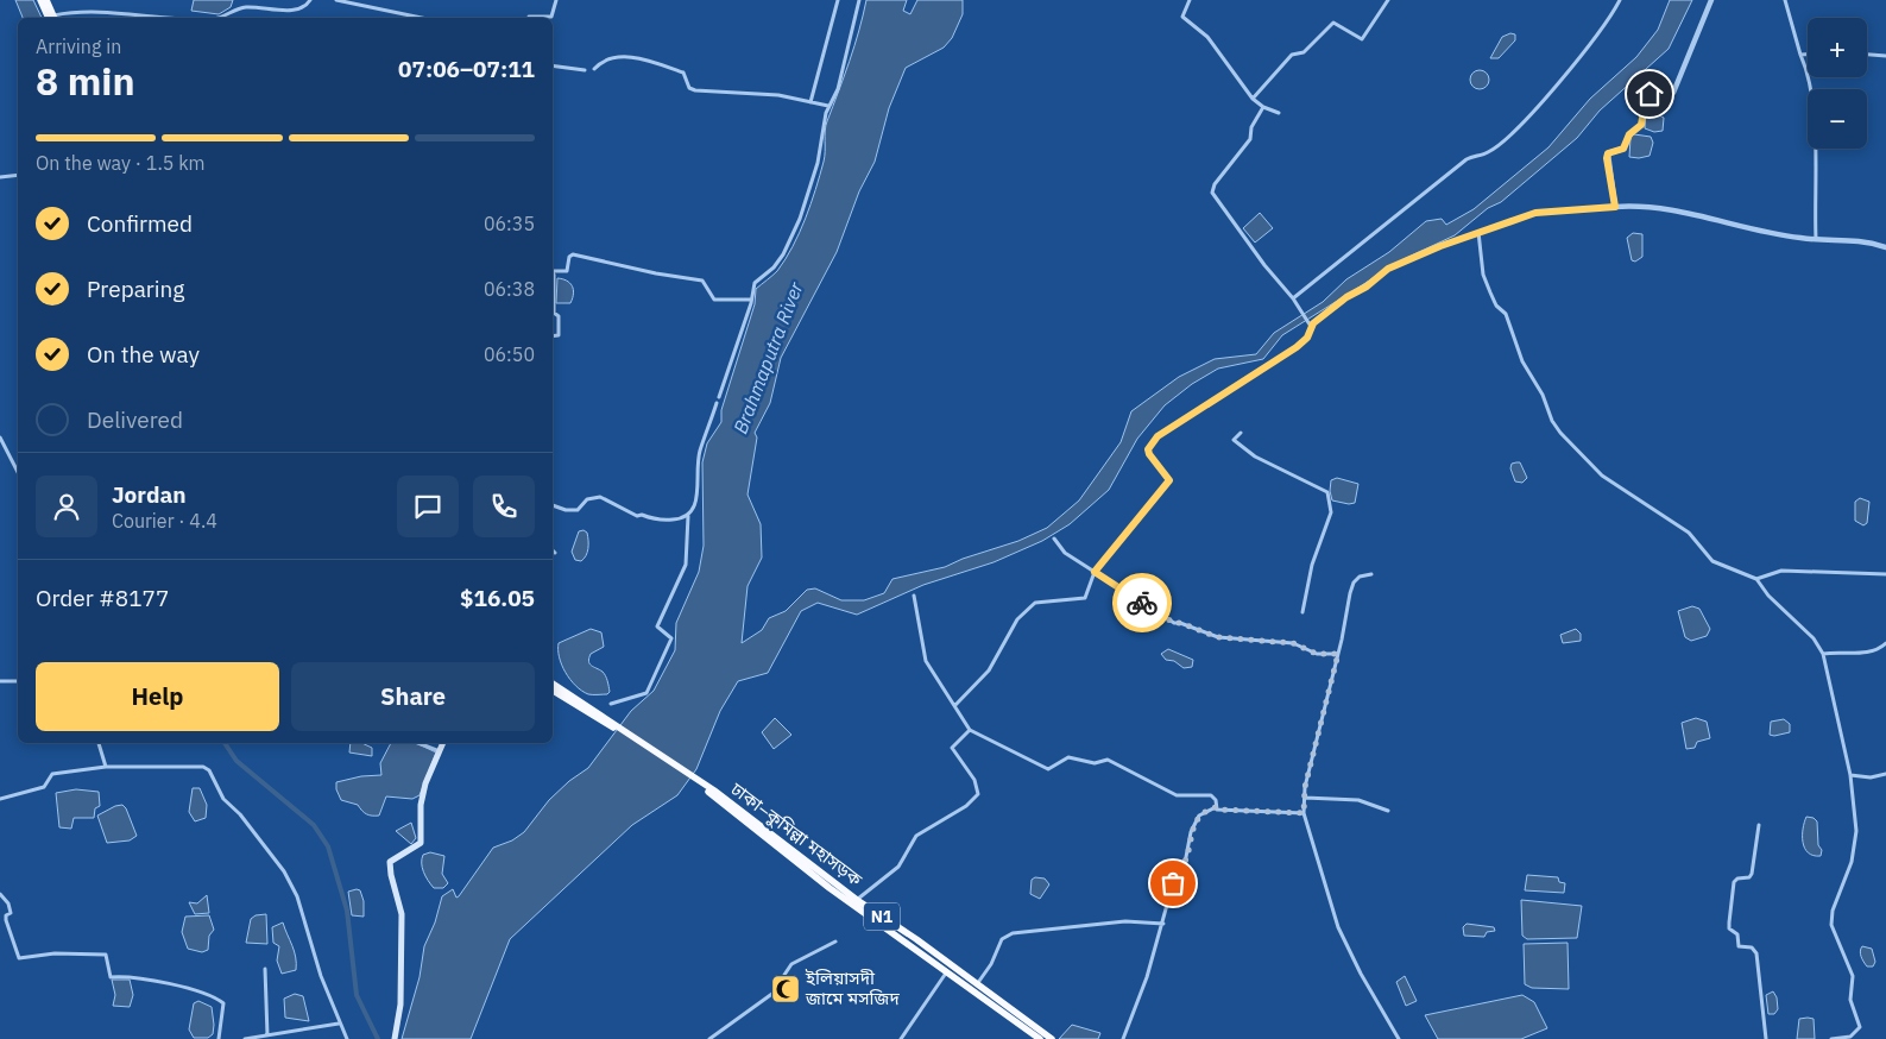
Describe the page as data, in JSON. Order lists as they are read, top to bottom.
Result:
{
  "streets": {
    "highway": ["ঢাকা–কুমিল্লা মহাসড়ক", "N1"]
  },
  "water": ["Brahmaputra River"],
  "places": {
    "mosque": ["ইলিয়াসদী জামে মসজিদ"]
  },
  "page": {
    "map_buttons": ["+", "−"],
    "heading": ["8 min", "Arriving in", "07:06–07:11"],
    "panel": [
      "Jordan",
      "Courier · 4.4",
      "Order #8177",
      "$16.05"
    ],
    "bar": "On the way · 1.5 km",
    "list": [
      ["Confirmed", "06:35"],
      ["Preparing", "06:38"],
      ["On the way", "06:50"],
      "Delivered"
    ],
    "buttons": ["Help", "Share"]
  }
}
